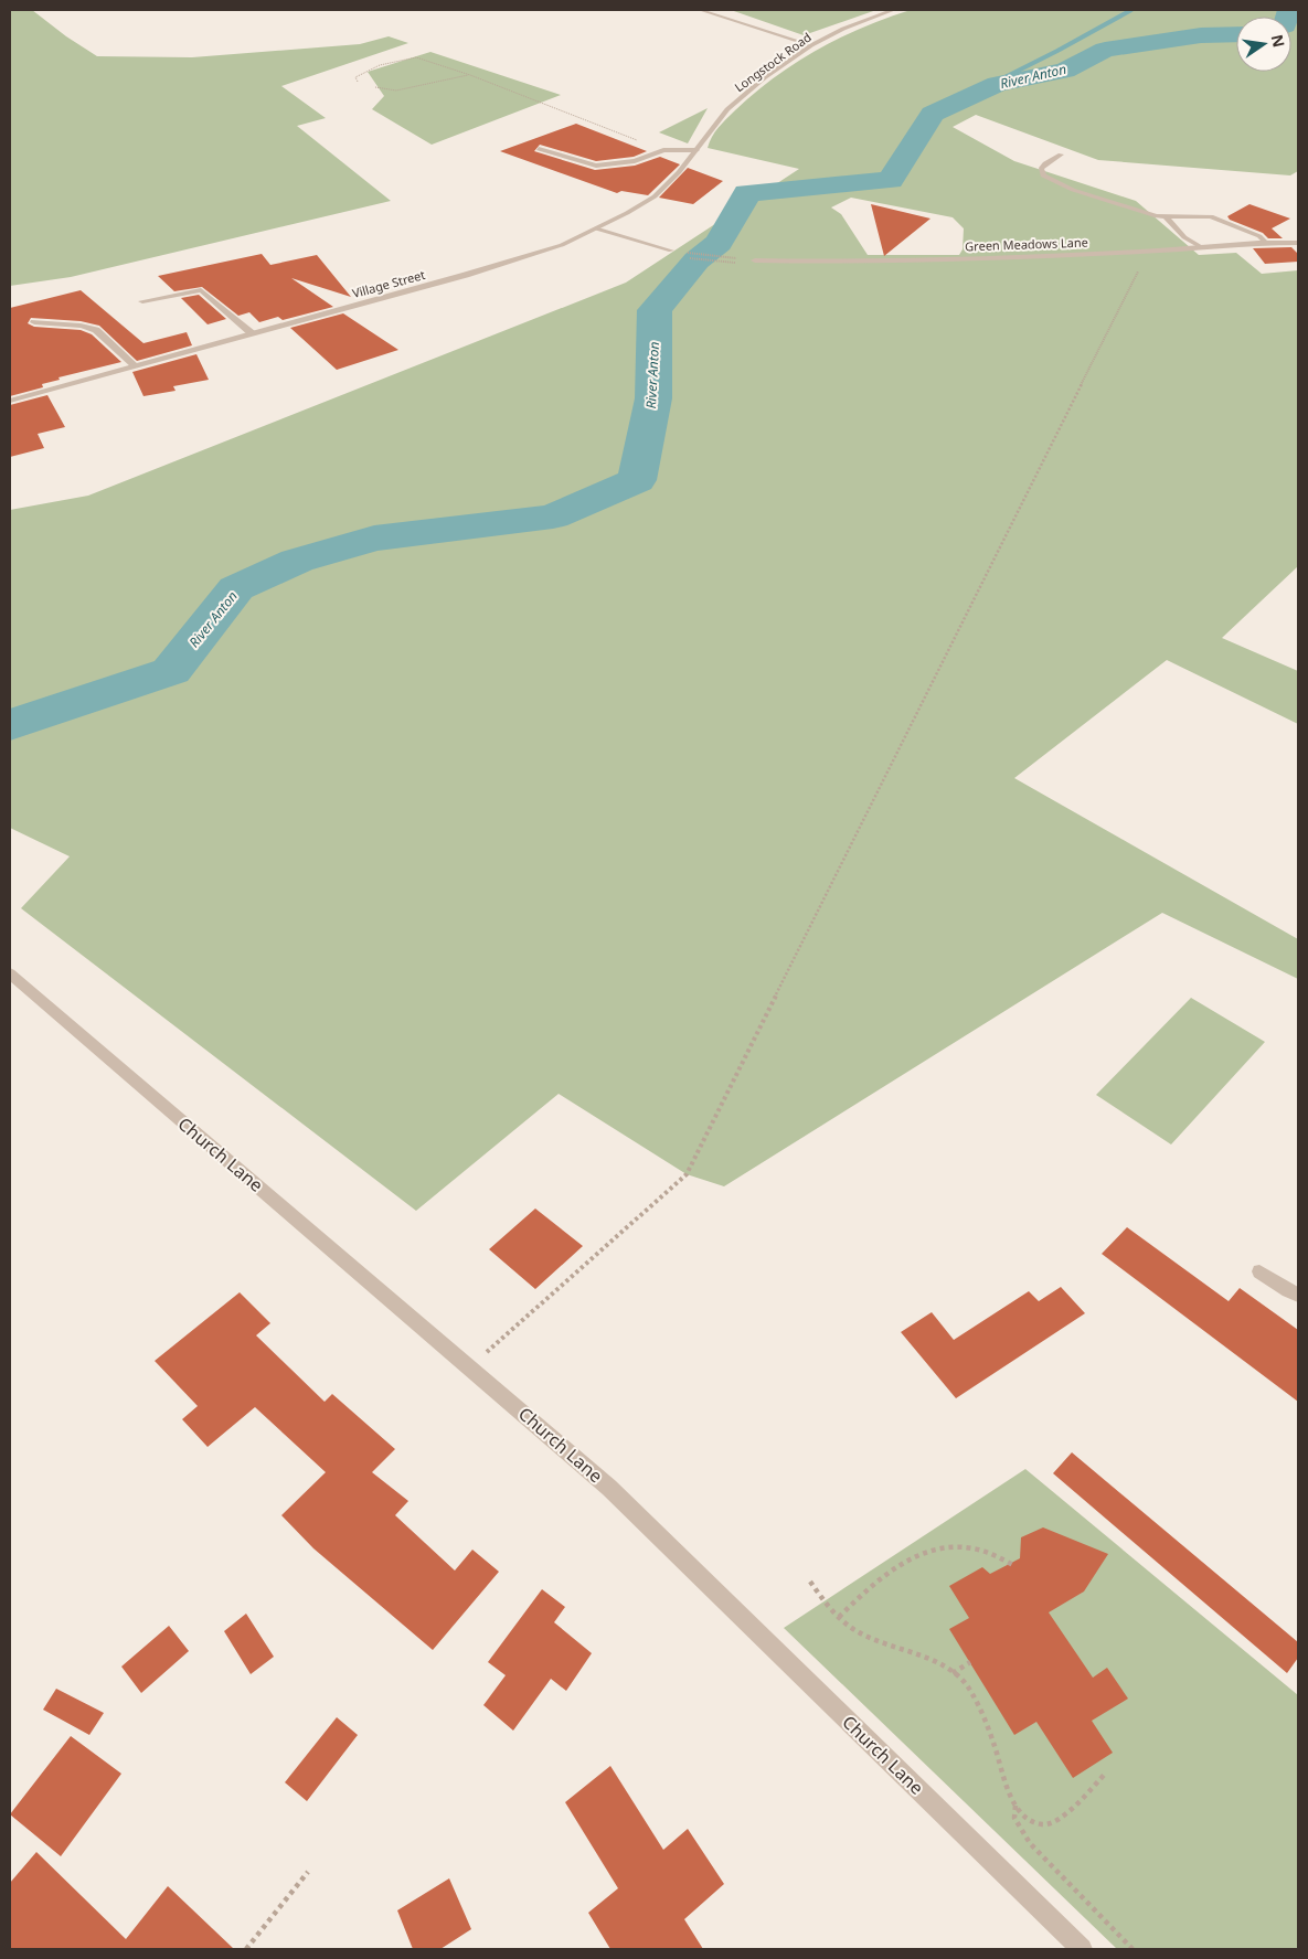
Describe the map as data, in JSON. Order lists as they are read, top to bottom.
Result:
{
  "streets": {
    "street": [
      "Longstock Road",
      "Green Meadows Lane",
      "Village Street",
      "Church Lane"
    ]
  },
  "crossings": [
    ["Longstock Road", "Village Street"]
  ],
  "water": ["River Anton"],
  "north": "right"
}
